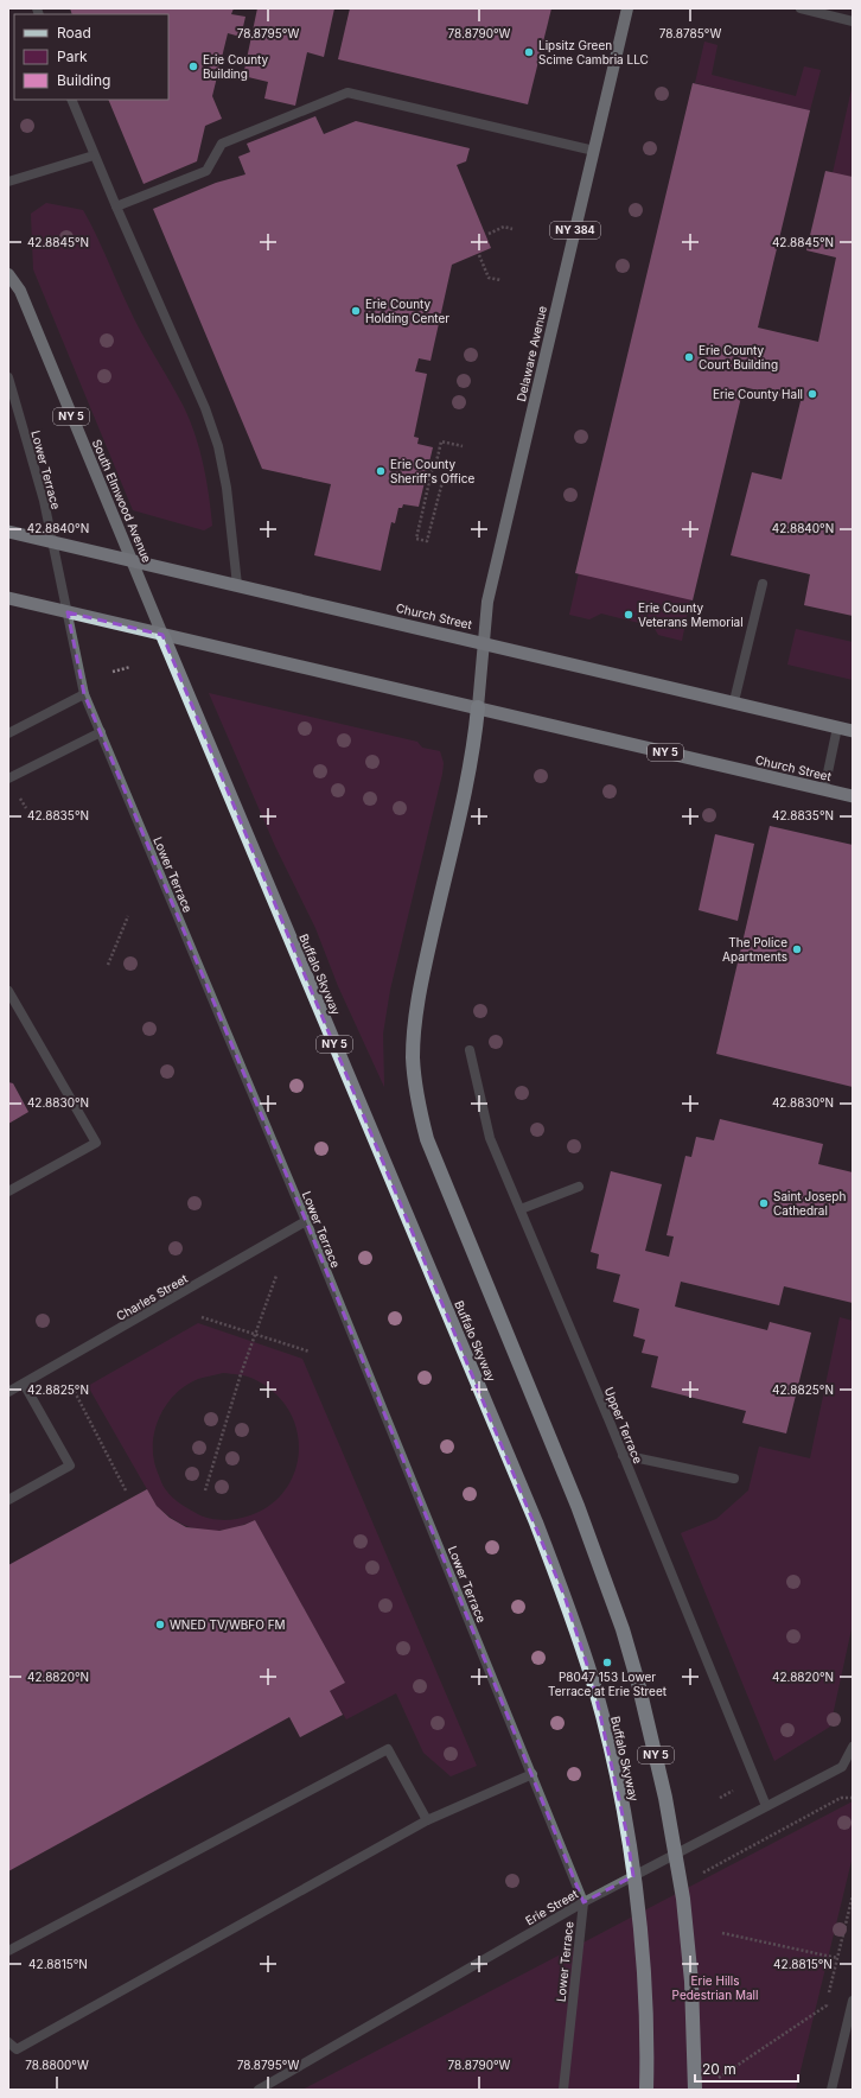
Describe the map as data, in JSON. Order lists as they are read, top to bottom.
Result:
{
  "streets": {
    "highway": ["NY 5", "Church Street", "Buffalo Skyway"],
    "main road": ["NY 384", "Delaware Avenue", "South Elmwood Avenue"],
    "street": [
      "Lower Terrace",
      "Charles Street",
      "Upper Terrace",
      "Erie Street"
    ]
  },
  "crossings": [
    ["Delaware Avenue", "NY 5"],
    ["Delaware Avenue", "Church Street"],
    ["NY 5", "Church Street"],
    ["Lower Terrace", "Church Street"],
    ["Lower Terrace", "Charles Street"],
    ["Lower Terrace", "Erie Street"],
    ["South Elmwood Avenue", "Church Street"],
    ["South Elmwood Avenue", "Buffalo Skyway"],
    ["Church Street", "Buffalo Skyway"],
    ["Upper Terrace", "Erie Street"]
  ],
  "parks": ["Erie Hills Pedestrian Mall"],
  "places": [
    "Lipsitz Green Scime Cambria LLC",
    "Erie County Building",
    "Erie County Holding Center",
    "Erie County Court Building",
    "Erie County Hall",
    "Erie County Sheriff's Office",
    "Erie County Veterans Memorial",
    "The Police Apartments",
    "Saint Joseph Cathedral",
    "WNED TV/WBFO FM",
    "P8047 153 Lower Terrace at Erie Street"
  ],
  "legend": ["Road", "Park", "Building"],
  "scale_bar": "20 m",
  "coordinates": [
    "78.8795°W",
    "78.8790°W",
    "78.8785°W",
    "42.8845°N",
    "42.8840°N",
    "42.8835°N",
    "42.8830°N",
    "42.8825°N",
    "42.8820°N",
    "42.8815°N",
    "78.8800°W"
  ]
}
